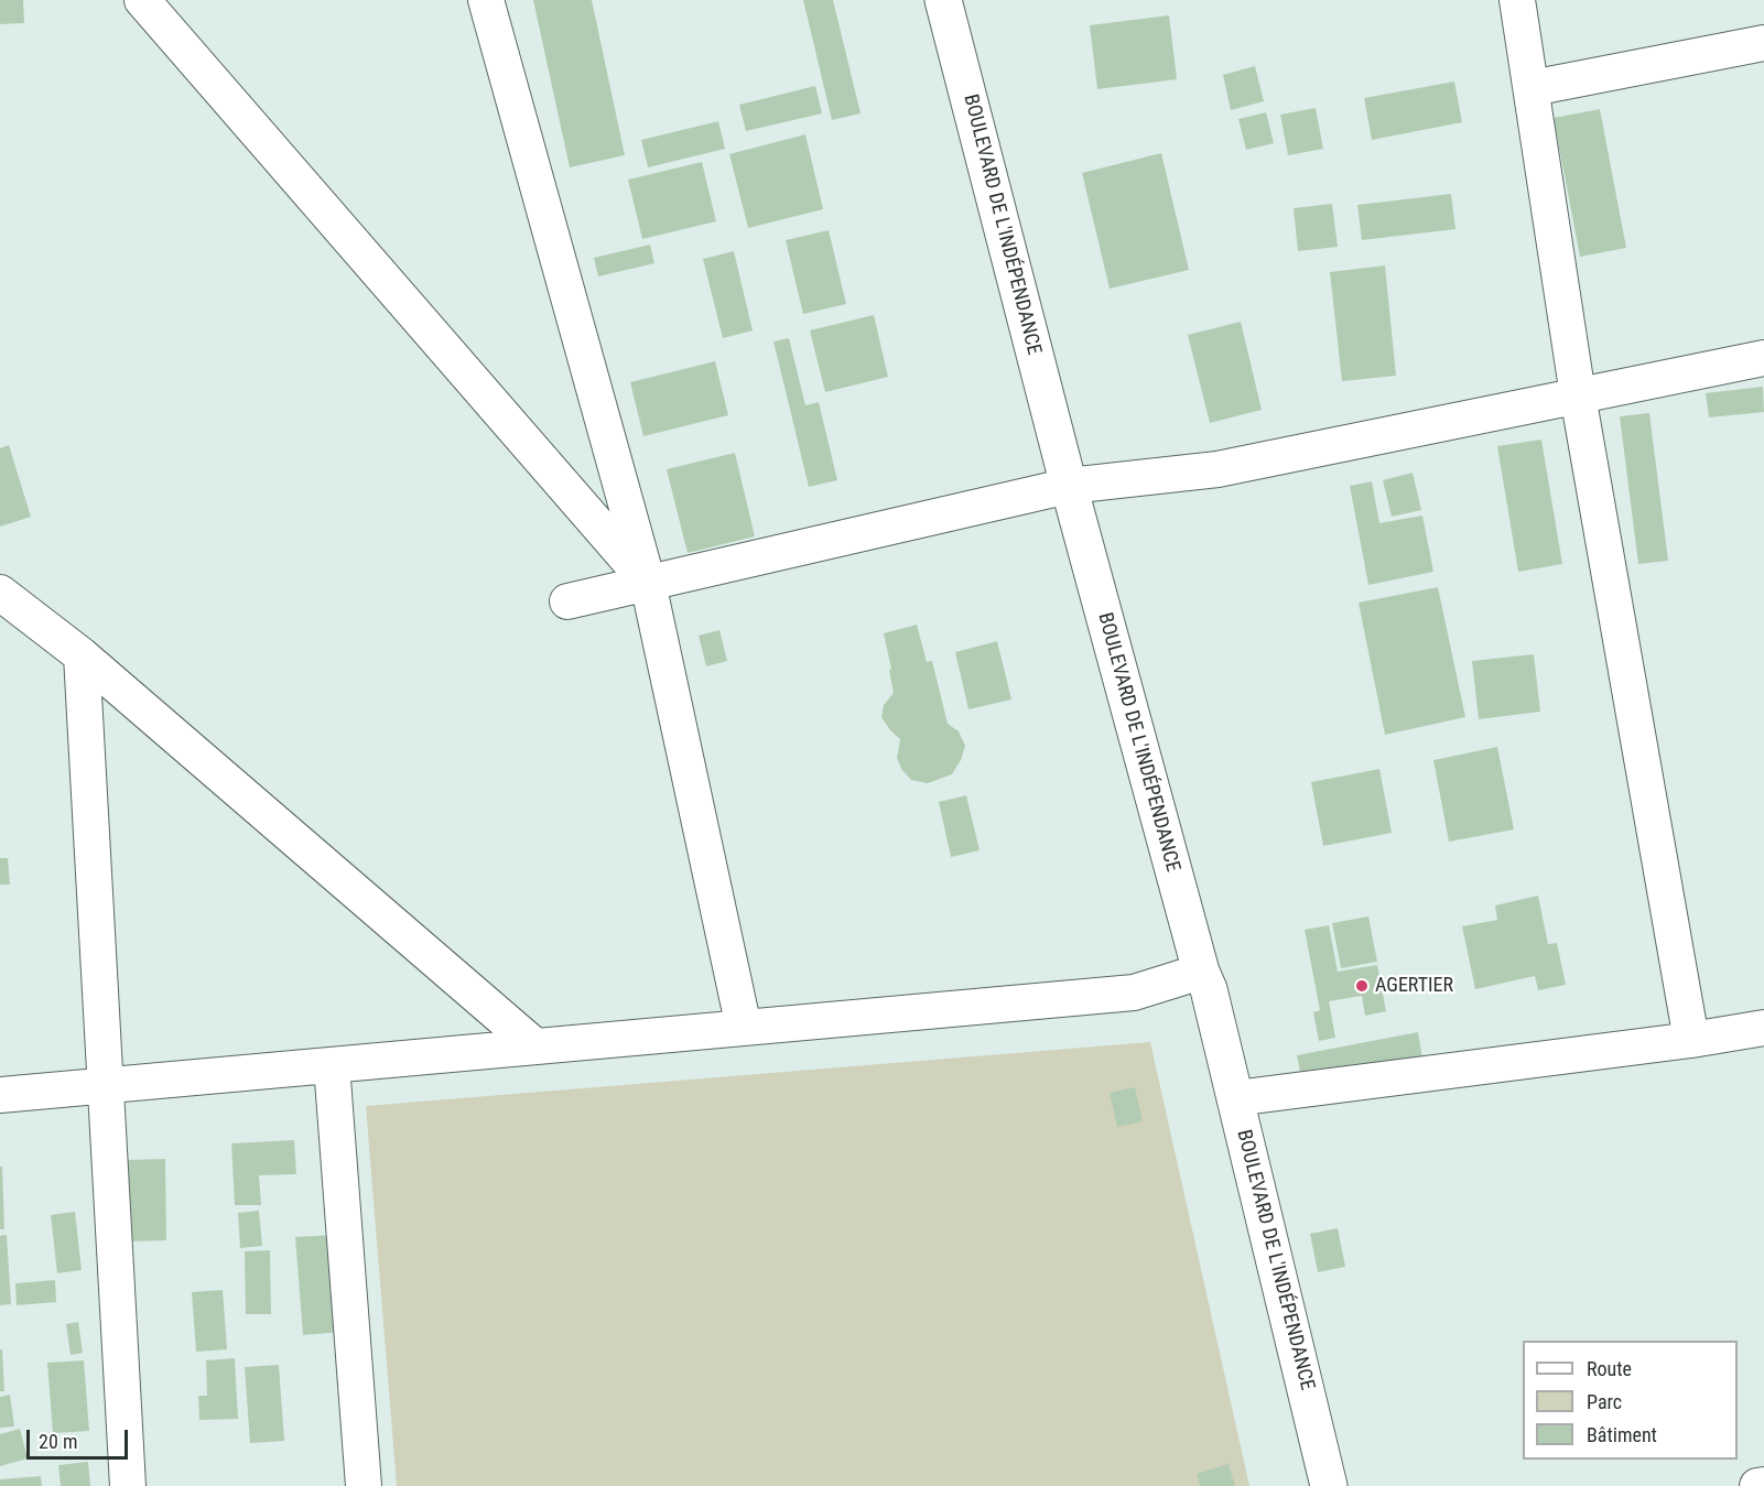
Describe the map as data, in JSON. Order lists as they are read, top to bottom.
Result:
{
  "streets": {
    "highway": ["BOULEVARD DE L'INDÉPENDANCE"]
  },
  "places": ["AGERTIER"],
  "legend": ["Route", "Parc", "Bâtiment"],
  "scale_bar": "20 m"
}
